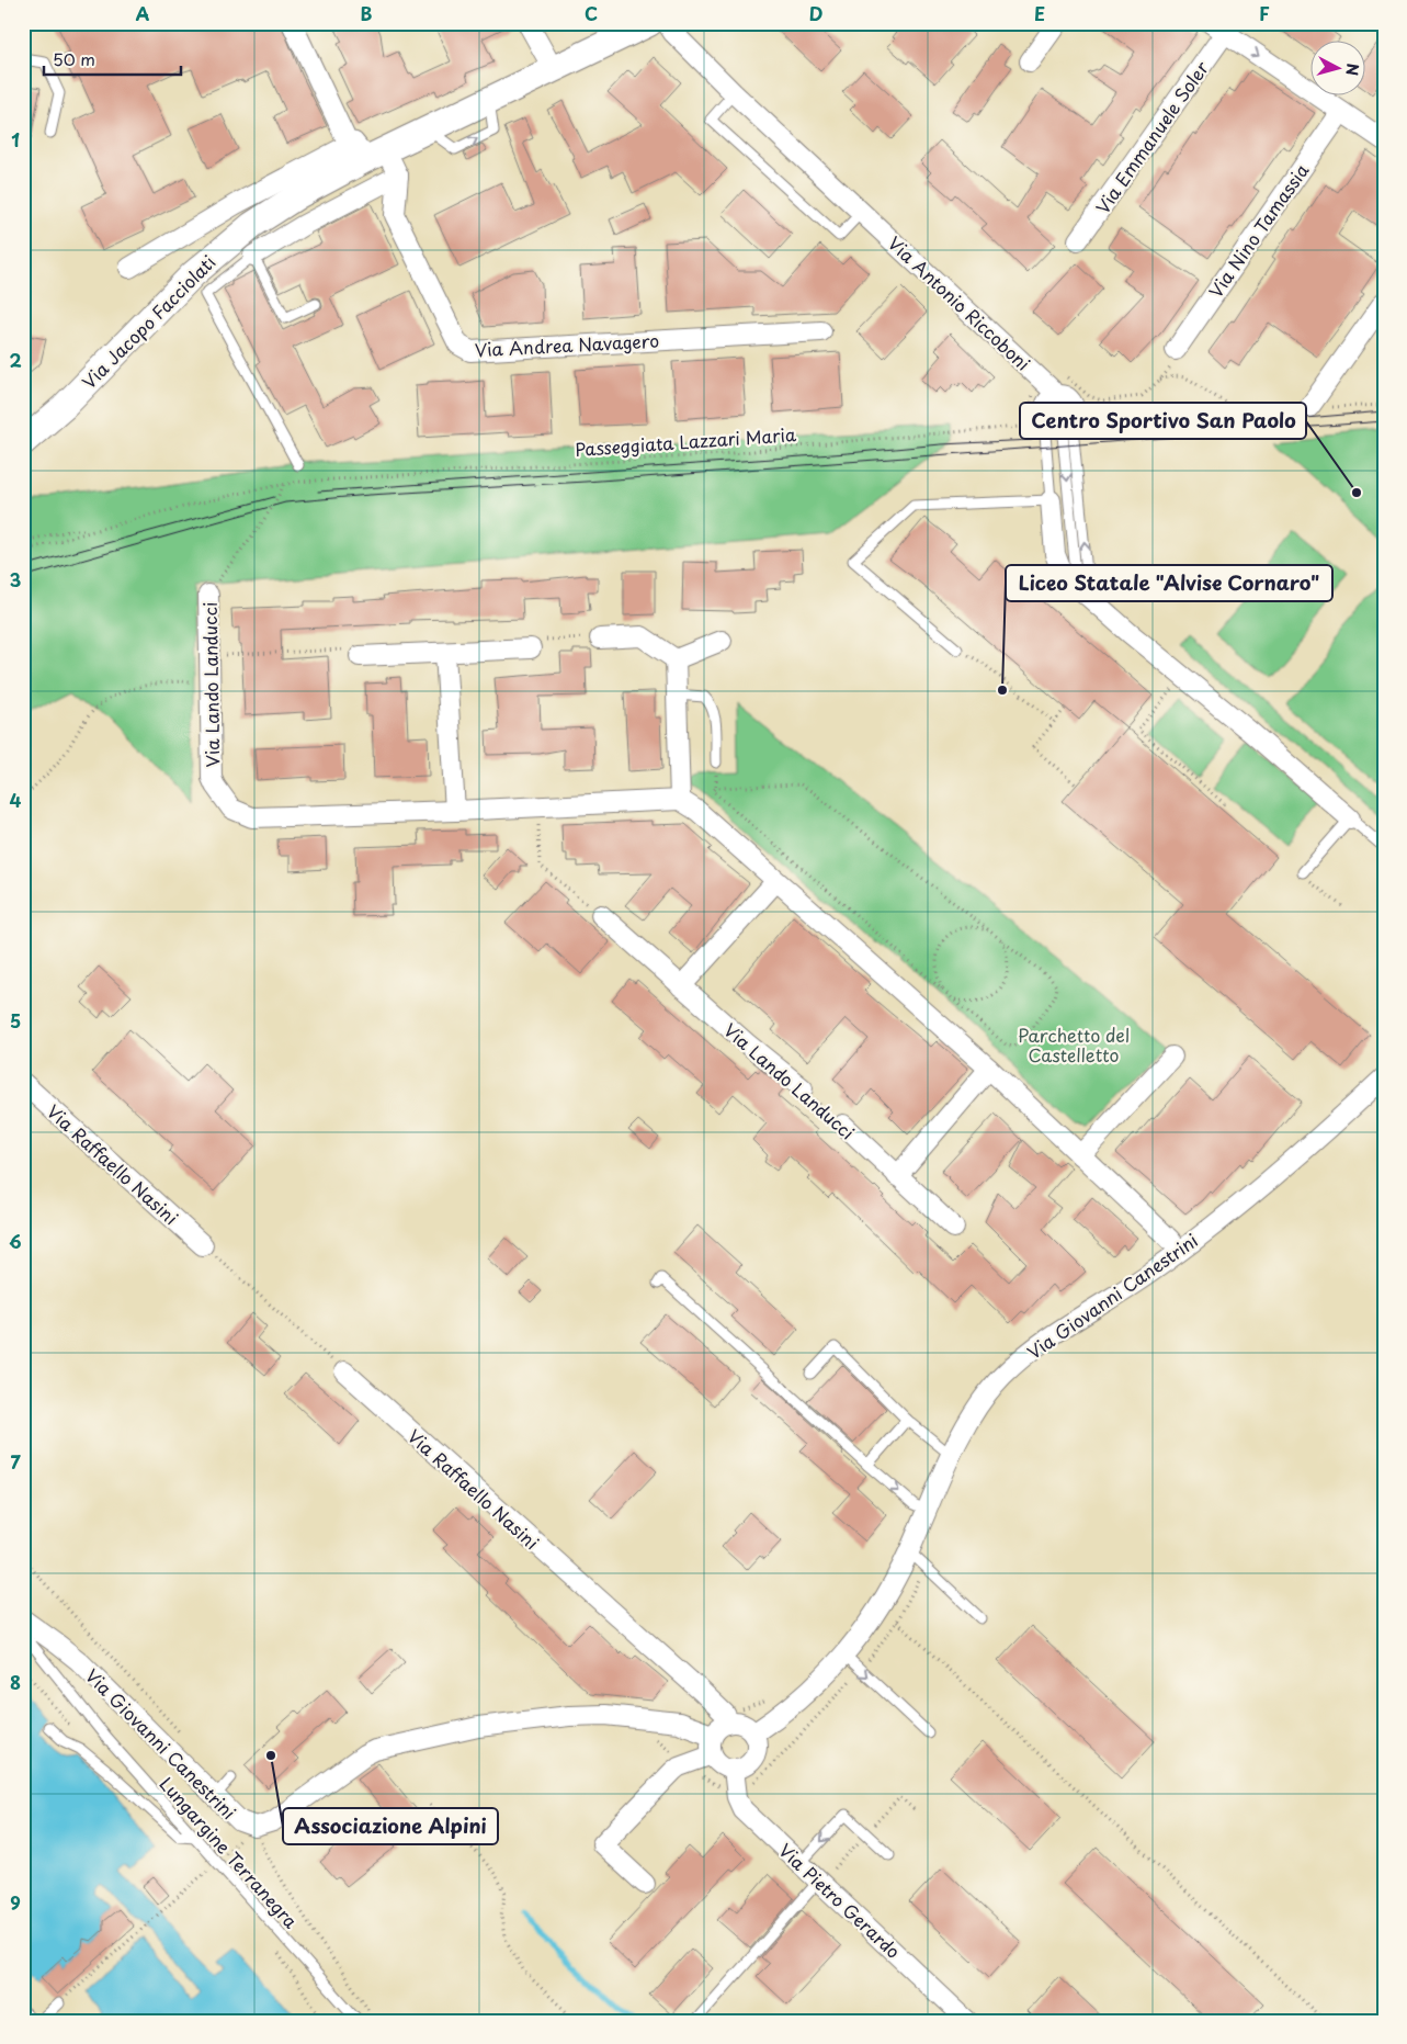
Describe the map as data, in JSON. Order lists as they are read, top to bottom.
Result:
{
  "streets": {
    "main road": ["Via Jacopo Facciolati"],
    "street": [
      "Via Emmanuele Soler",
      "Via Nino Tamassia",
      "Via Antonio Riccoboni",
      "Via Andrea Navagero",
      "Via Lando Landucci",
      "Via Raffaello Nasini",
      "Via Giovanni Canestrini",
      "Via Pietro Gerardo"
    ],
    "lane": ["Lungargine Terranegra"],
    "path": ["Passeggiata Lazzari Maria"]
  },
  "crossings": [
    ["Via Jacopo Facciolati", "Via Andrea Navagero"],
    ["Passeggiata Lazzari Maria", "Via Lando Landucci"],
    ["Via Raffaello Nasini", "Via Giovanni Canestrini"],
    ["Via Raffaello Nasini", "Via Pietro Gerardo"],
    ["Via Giovanni Canestrini", "Lungargine Terranegra"],
    ["Via Giovanni Canestrini", "Via Pietro Gerardo"]
  ],
  "parks": ["Parchetto del Castelletto"],
  "places": ["Centro Sportivo San Paolo", "Liceo Statale \"Alvise Cornaro\"", "Associazione Alpini"],
  "scale_bar": "50 m",
  "north": "right",
  "grid": {
    "columns": [
      "A",
      "B",
      "C",
      "D",
      "E",
      "F"
    ],
    "rows": [
      "1",
      "2",
      "3",
      "4",
      "5",
      "6",
      "7",
      "8",
      "9"
    ]
  }
}
